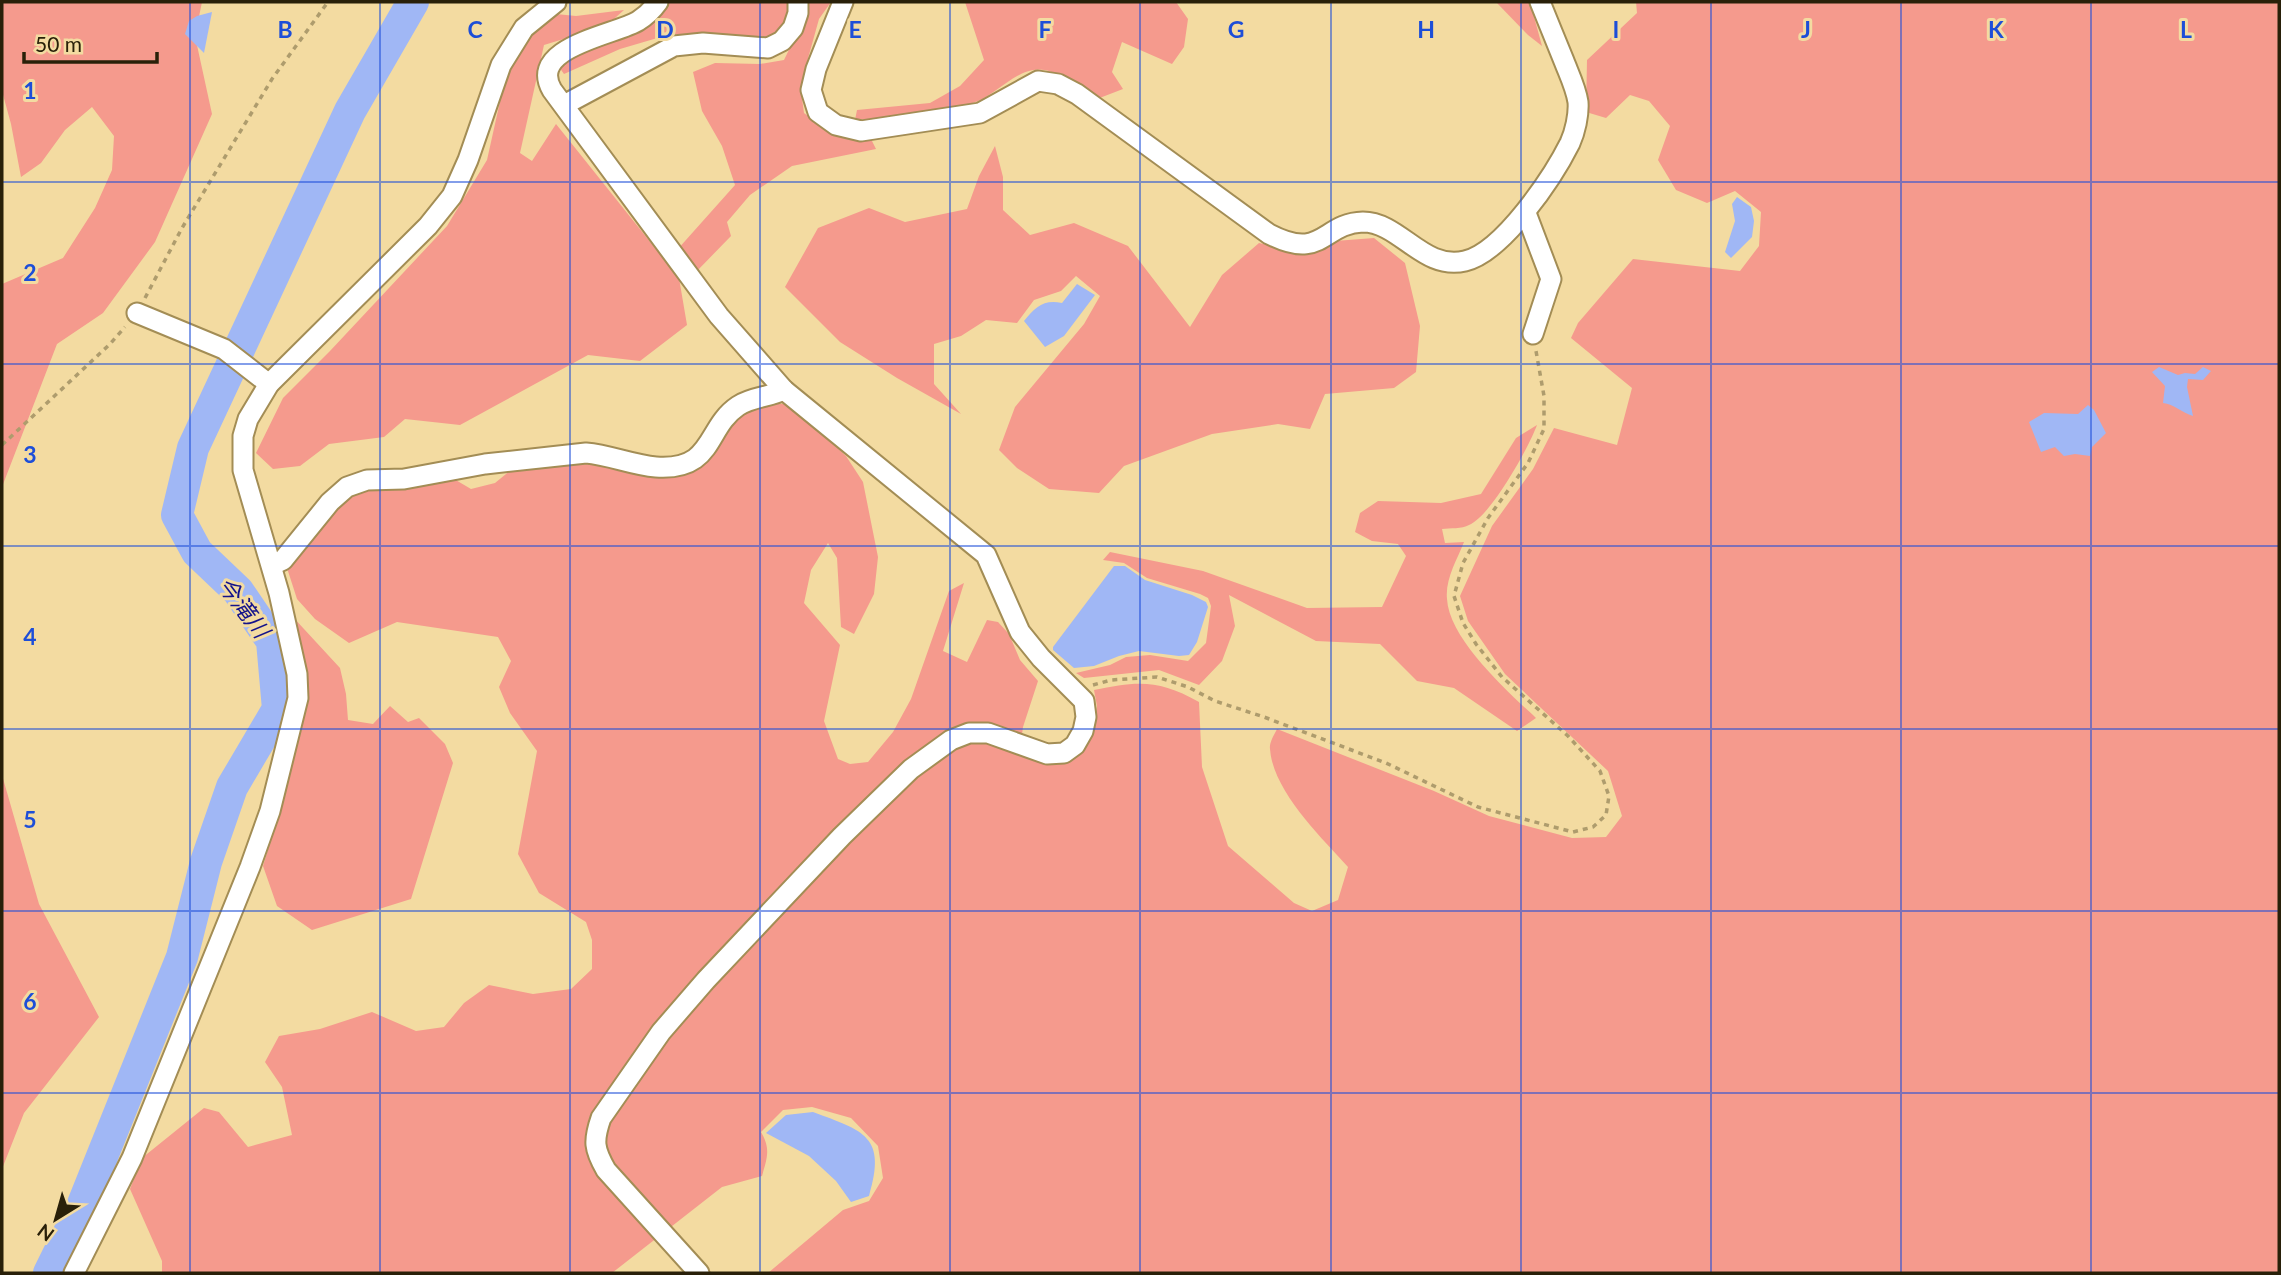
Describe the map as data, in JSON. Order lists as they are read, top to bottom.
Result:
{
  "water": ["今滝川"],
  "scale_bar": "50 m",
  "north": "bottom left",
  "grid": {
    "columns": [
      "B",
      "C",
      "D",
      "E",
      "F",
      "G",
      "H",
      "I",
      "J",
      "K",
      "L"
    ],
    "rows": [
      "1",
      "2",
      "3",
      "4",
      "5",
      "6"
    ]
  }
}
